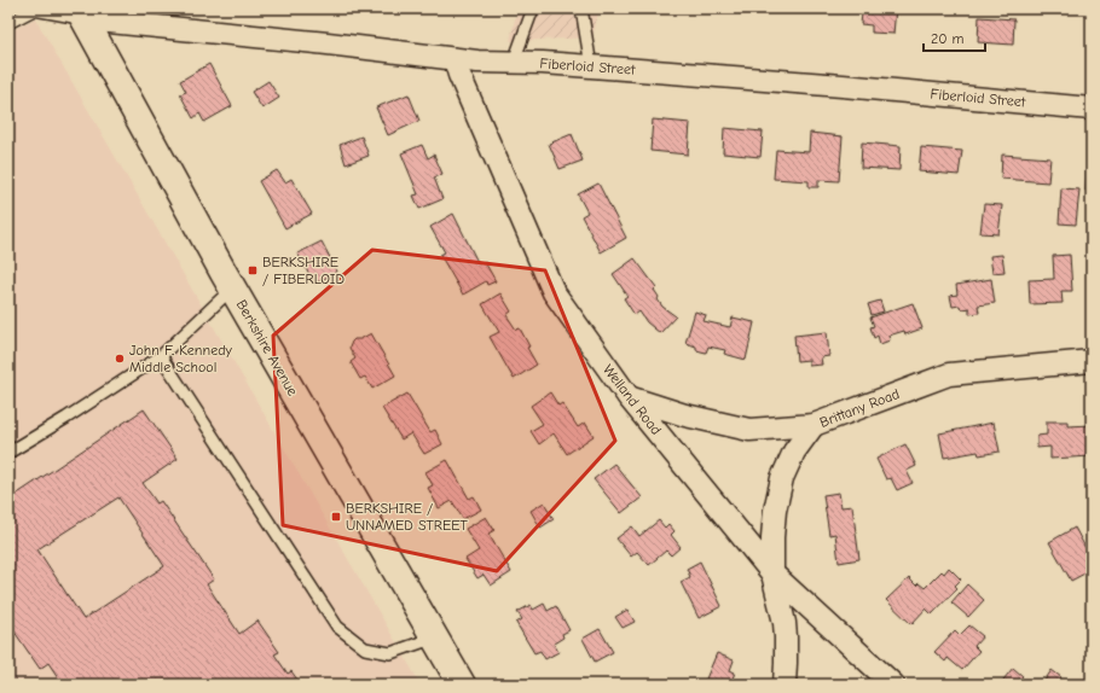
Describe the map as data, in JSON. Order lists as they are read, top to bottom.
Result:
{
  "streets": {
    "main road": ["Berkshire Avenue"],
    "street": ["Fiberloid Street", "Welland Road", "Brittany Road"]
  },
  "crossings": [
    ["Fiberloid Street", "Berkshire Avenue"],
    ["Fiberloid Street", "Welland Road"],
    ["Welland Road", "Brittany Road"]
  ],
  "places": {
    "transit": ["BERKSHIRE / FIBERLOID", "BERKSHIRE / UNNAMED STREET"],
    "other": ["John F. Kennedy Middle School"]
  },
  "scale_bar": "20 m"
}
